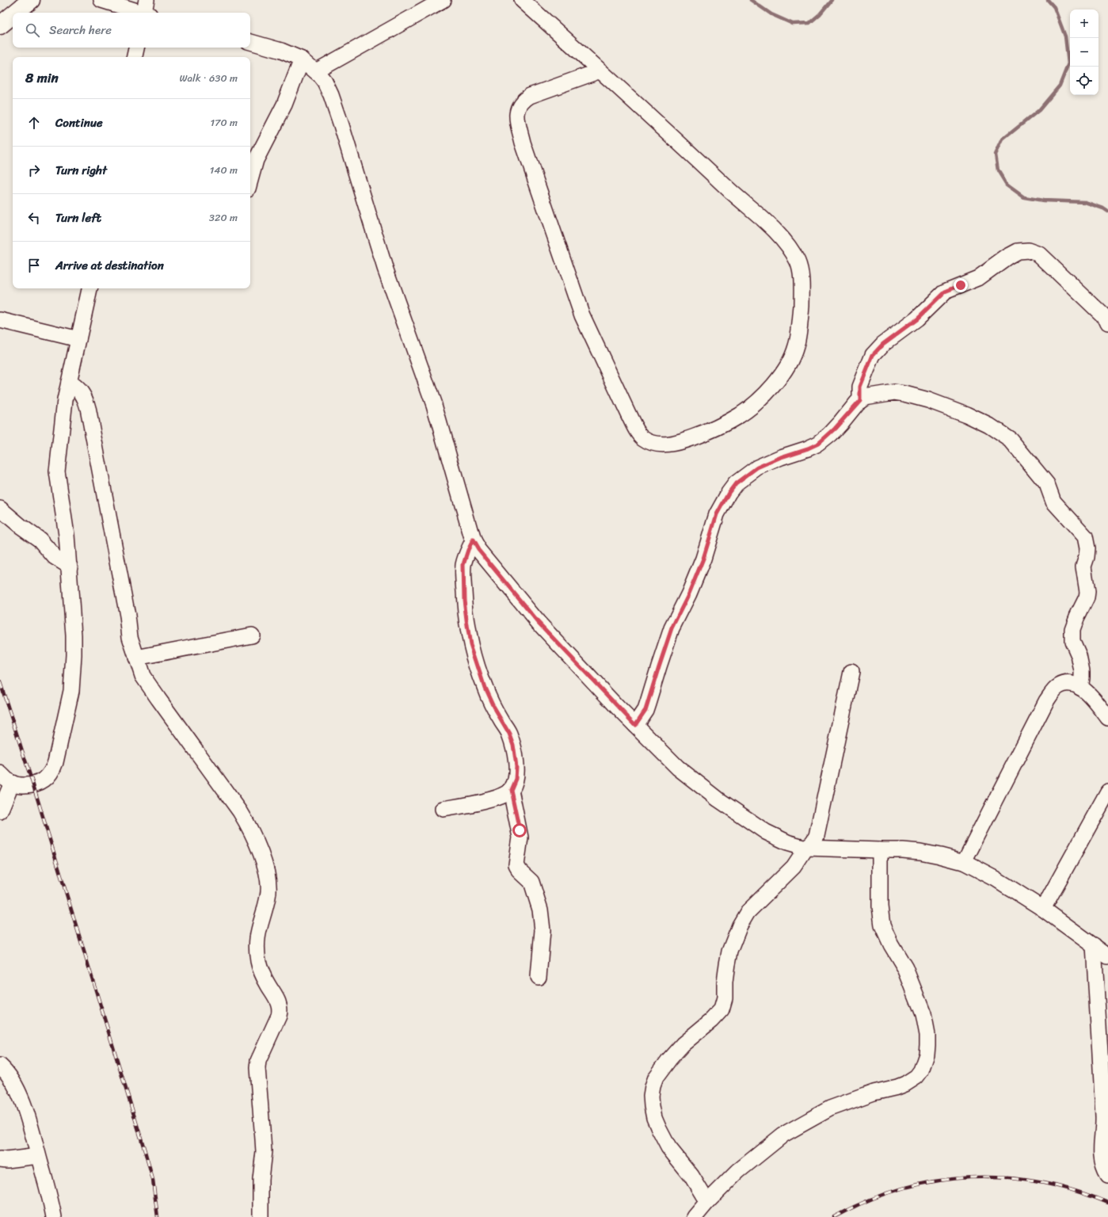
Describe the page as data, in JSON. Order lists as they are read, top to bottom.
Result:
{
  "page": {
    "map_buttons": ["+", "−"],
    "search": "Search here",
    "heading": ["8 min", "Walk · 630 m"],
    "list": [
      ["Continue", "170 m"],
      ["Turn right", "140 m"],
      ["Turn left", "320 m"],
      "Arrive at destination"
    ]
  }
}
